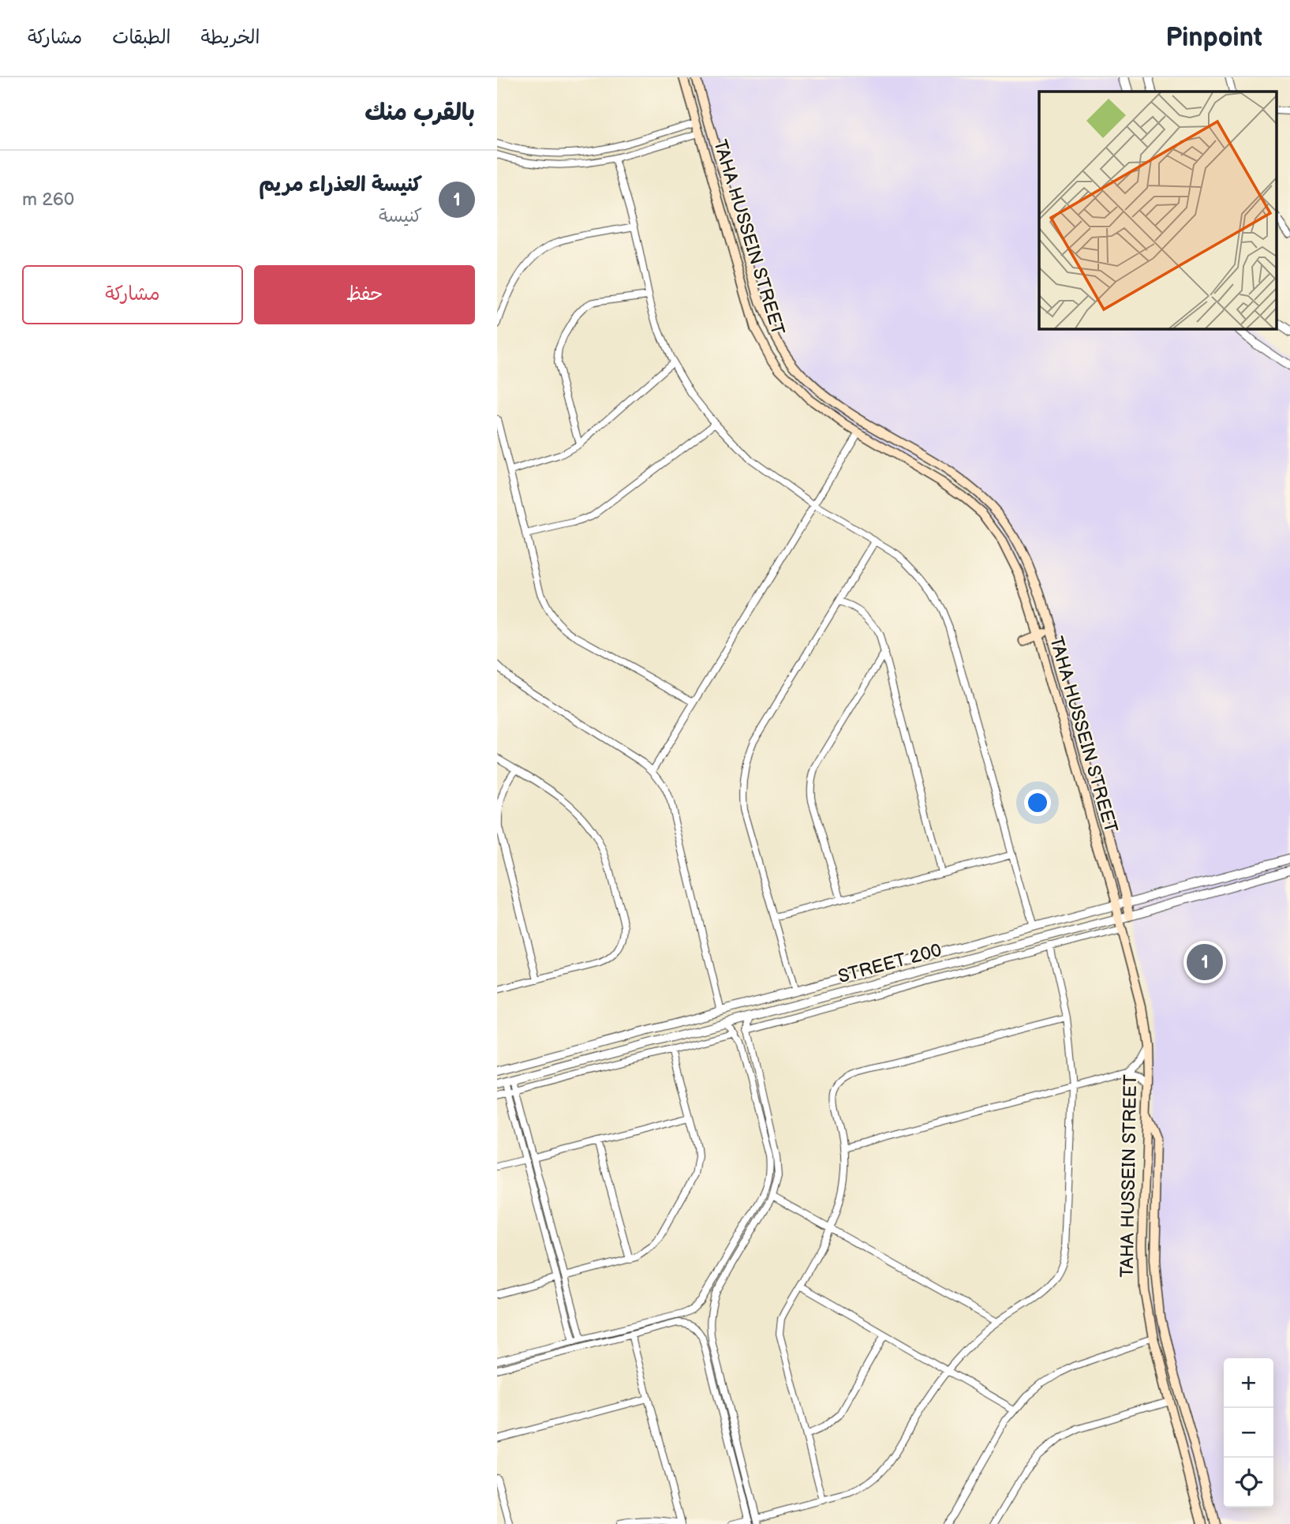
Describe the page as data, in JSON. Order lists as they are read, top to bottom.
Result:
{
  "streets": {
    "main road": ["TAHA HUSSEIN STREET"],
    "street": ["STREET 200"]
  },
  "crossings": [
    ["TAHA HUSSEIN STREET", "STREET 200"]
  ],
  "page": {
    "header": "Pinpoint",
    "nav": ["الخريطة", "الطبقات", "مشاركة"],
    "heading": "بالقرب منك",
    "list": [
      {
        "mark": "1",
        "name": "كنيسة العذراء مريم",
        "note": "كنيسة",
        "value": "260 m"
      }
    ],
    "buttons": ["حفظ", "مشاركة"],
    "pins": "1",
    "map_buttons": ["+", "−"]
  }
}
